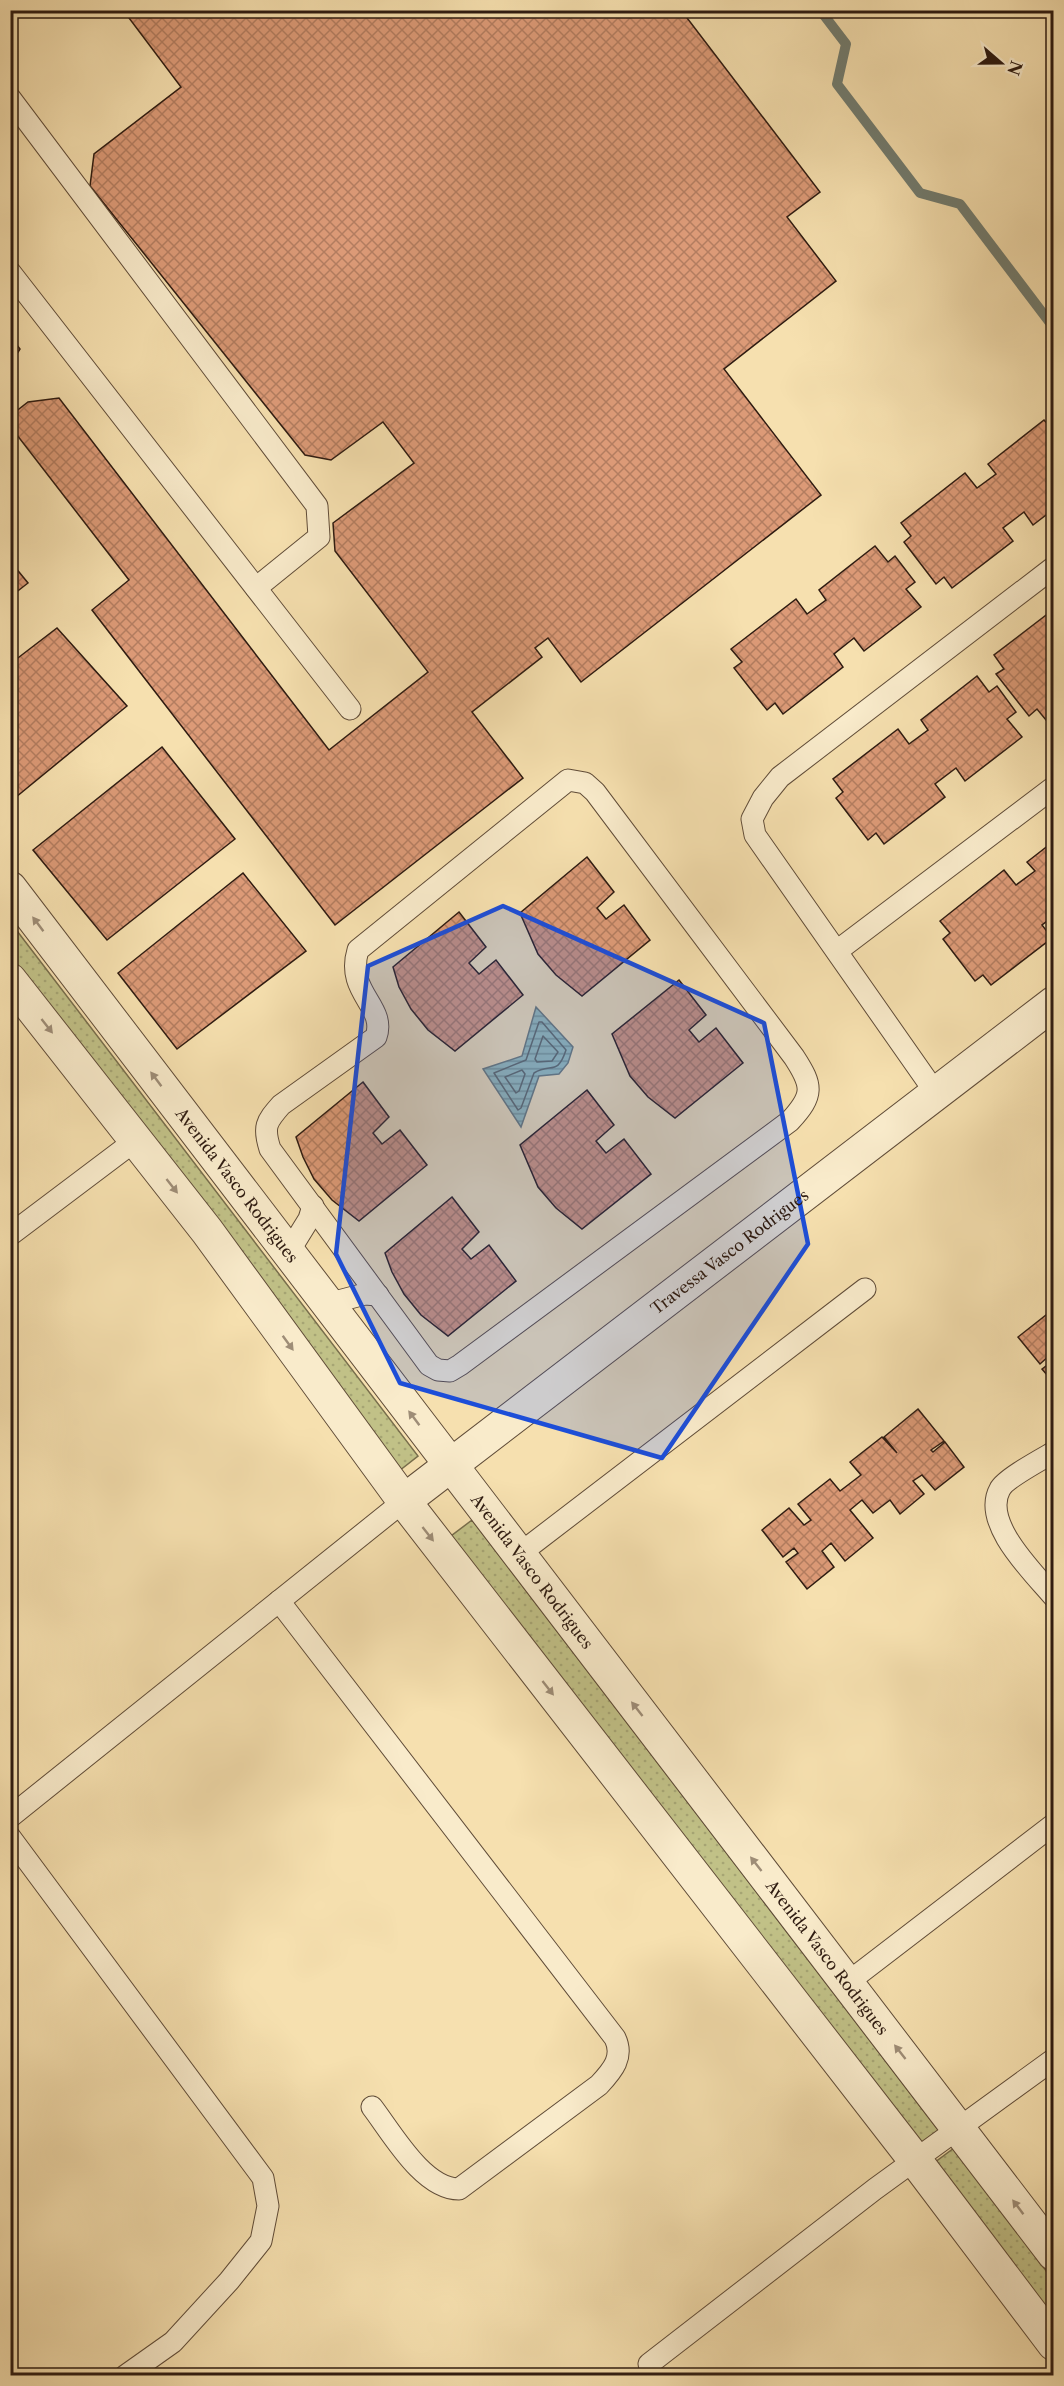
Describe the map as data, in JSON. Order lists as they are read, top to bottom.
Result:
{
  "streets": {
    "street": ["Avenida Vasco Rodrigues", "Travessa Vasco Rodrigues"]
  },
  "crossings": [
    ["Avenida Vasco Rodrigues", "Travessa Vasco Rodrigues"]
  ],
  "north": "right"
}
